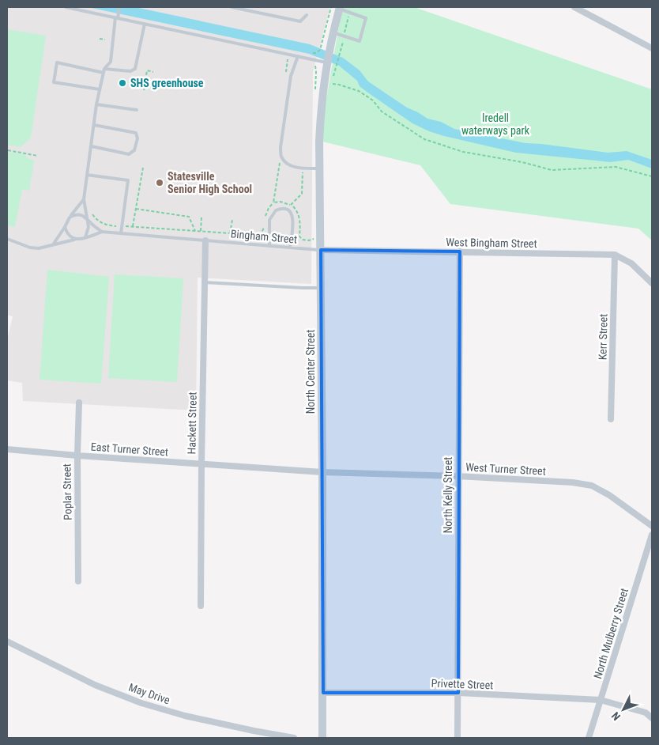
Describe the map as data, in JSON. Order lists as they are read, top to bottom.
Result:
{
  "streets": {
    "main road": ["North Center Street"],
    "street": [
      "West Bingham Street",
      "Kerr Street",
      "Hackett Street",
      "East Turner Street",
      "West Turner Street",
      "Poplar Street",
      "North Kelly Street",
      "North Mulberry Street",
      "Privette Street",
      "May Drive"
    ],
    "lane": ["Bingham Street"]
  },
  "crossings": [
    ["Bingham Street", "West Bingham Street"],
    ["Bingham Street", "North Center Street"],
    ["Bingham Street", "Hackett Street"],
    ["West Bingham Street", "Kerr Street"],
    ["West Bingham Street", "North Center Street"],
    ["West Bingham Street", "North Kelly Street"],
    ["North Center Street", "East Turner Street"],
    ["North Center Street", "West Turner Street"],
    ["North Center Street", "Privette Street"],
    ["Hackett Street", "East Turner Street"],
    ["East Turner Street", "West Turner Street"],
    ["East Turner Street", "Poplar Street"],
    ["West Turner Street", "North Kelly Street"],
    ["North Kelly Street", "Privette Street"],
    ["North Mulberry Street", "Privette Street"]
  ],
  "parks": ["Iredell waterways park"],
  "places": ["SHS greenhouse", "Statesville Senior High School"],
  "north": "bottom left"
}
